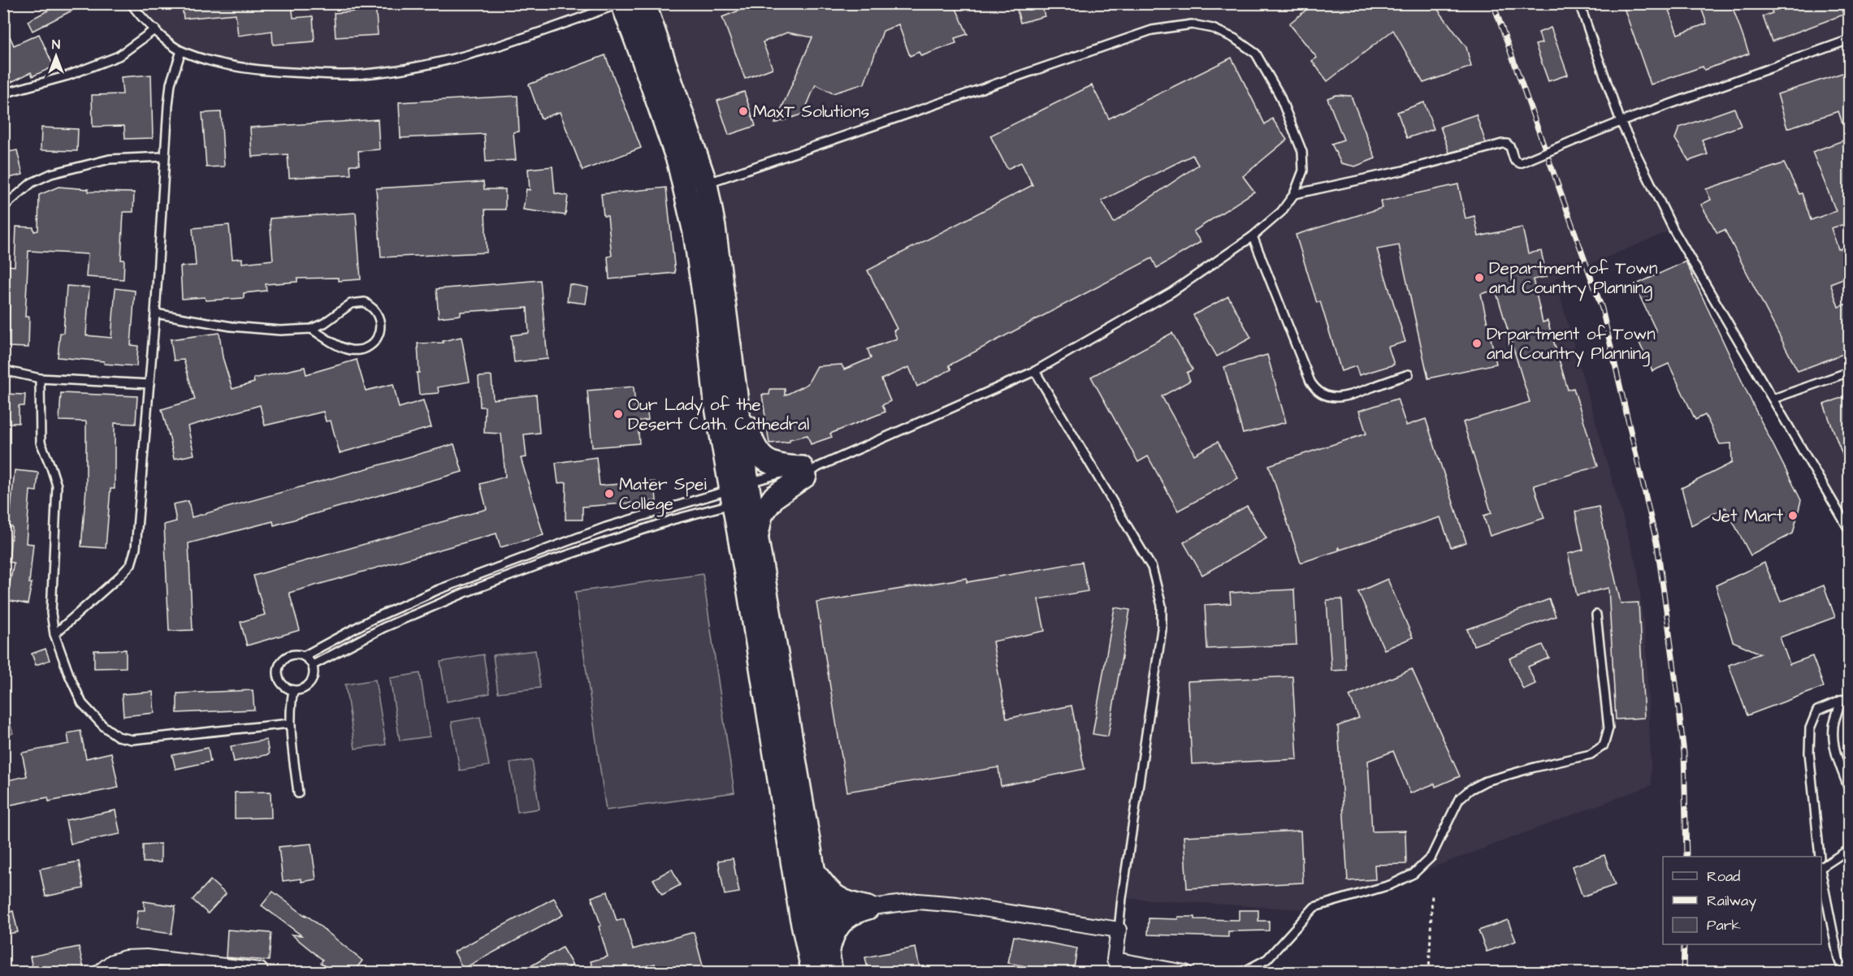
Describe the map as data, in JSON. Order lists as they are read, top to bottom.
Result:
{
  "places": [
    "MaxT Solutions",
    "Department of Town and Country Planning",
    "Drpartment of Town and Country Planning",
    "Our Lady of the Desert Cath. Cathedral",
    "Mater Spei College",
    "Jet Mart"
  ],
  "legend": ["Road", "Railway", "Park"],
  "north": "top"
}
